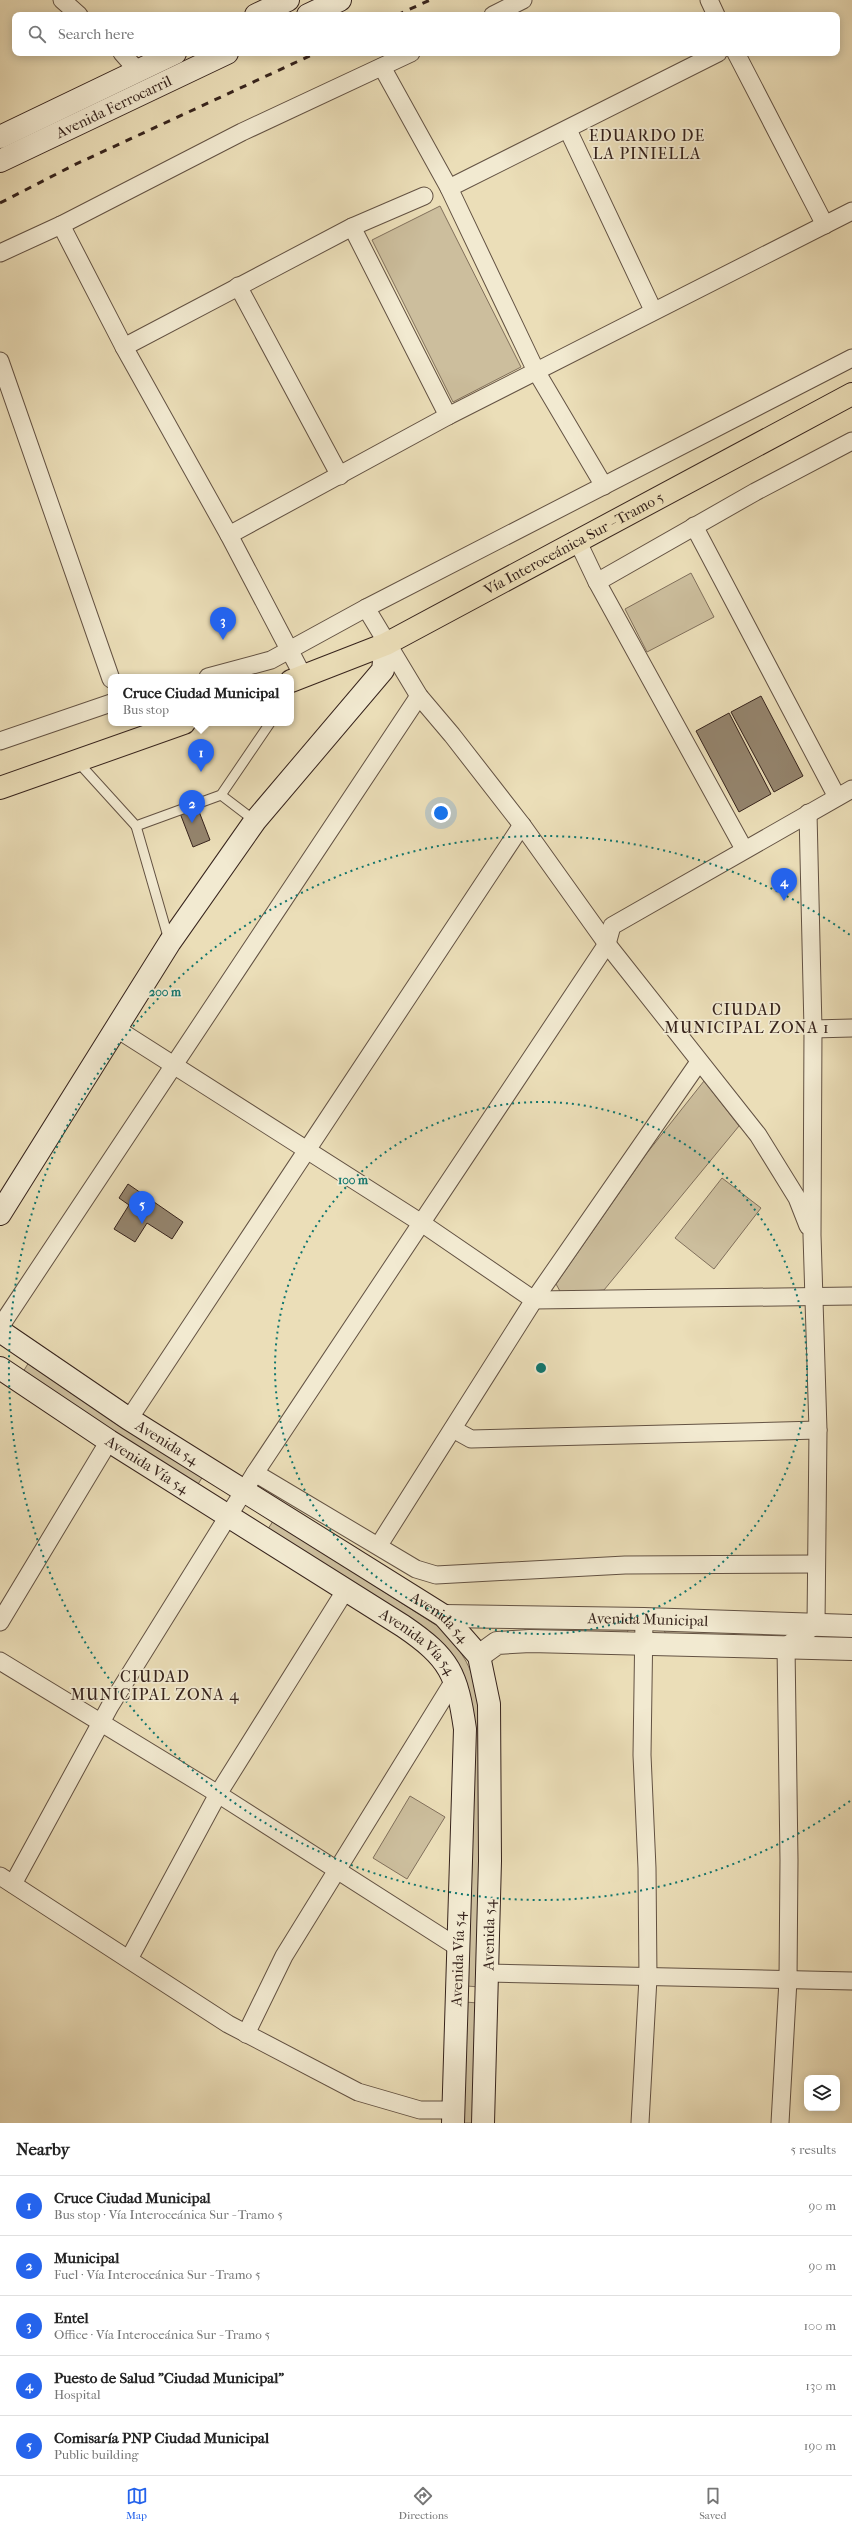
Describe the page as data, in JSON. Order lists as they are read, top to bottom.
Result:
{
  "streets": {
    "highway": ["Vía Interoceánica Sur - Tramo 5"],
    "main road": [
      "Avenida Ferrocarril",
      "Avenida 54",
      "Avenida Vía 54",
      "Avenida Municipal"
    ]
  },
  "crossings": [
    ["Avenida 54", "Avenida Municipal"]
  ],
  "districts": ["EDUARDO DE LA PINIELLA", "CIUDAD MUNICIPAL ZONA 1", "CIUDAD MUNICIPAL ZONA 4"],
  "page": {
    "search": "Search here",
    "pins": [
      "3",
      "1",
      "2",
      "4",
      "5"
    ],
    "popup": ["Cruce Ciudad Municipal", "Bus stop"],
    "heading": ["Nearby", "5 results"],
    "list": [
      {
        "mark": "1",
        "name": "Cruce Ciudad Municipal",
        "note": "Bus stop · Vía Interoceánica Sur - Tramo 5",
        "value": "90 m"
      },
      {
        "mark": "2",
        "name": "Municipal",
        "note": "Fuel · Vía Interoceánica Sur - Tramo 5",
        "value": "90 m"
      },
      {
        "mark": "3",
        "name": "Entel",
        "note": "Office · Vía Interoceánica Sur - Tramo 5",
        "value": "100 m"
      },
      {
        "mark": "4",
        "name": "Puesto de Salud \"Ciudad Municipal\"",
        "note": "Hospital",
        "value": "130 m"
      },
      {
        "mark": "5",
        "name": "Comisaría PNP Ciudad Municipal",
        "note": "Public building",
        "value": "190 m"
      }
    ],
    "nav": ["Map", "Directions", "Saved"]
  },
  "rings": ["200 m", "100 m"]
}
